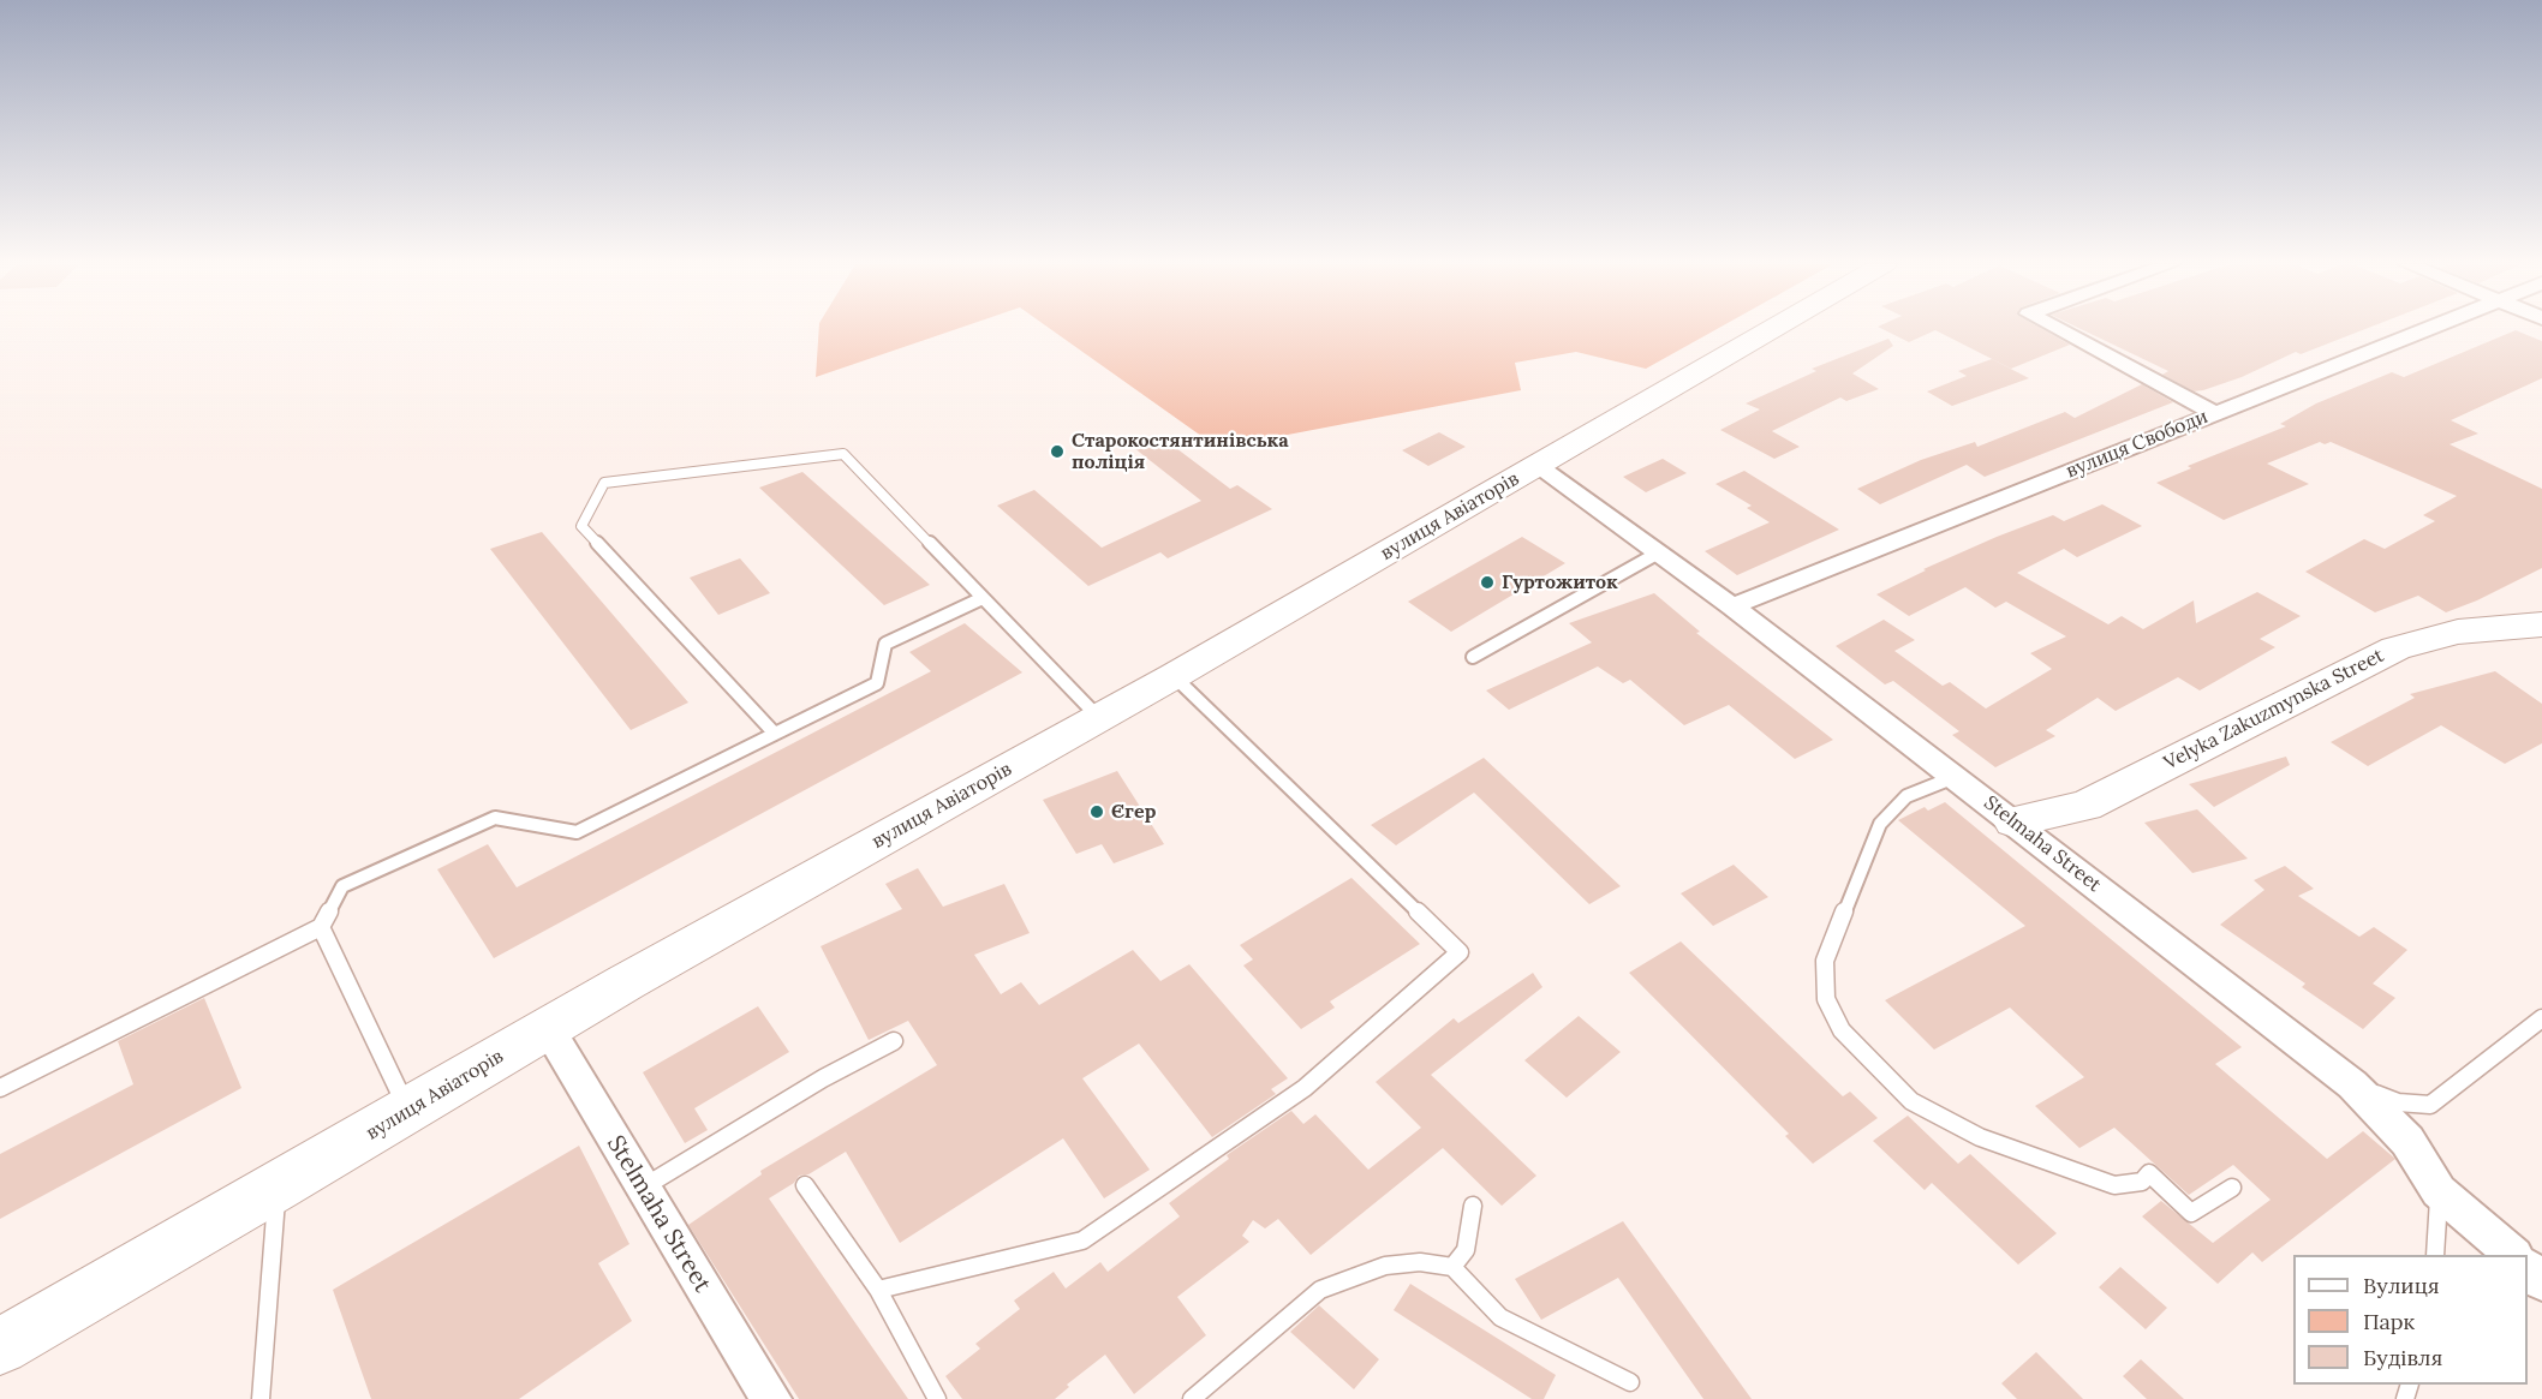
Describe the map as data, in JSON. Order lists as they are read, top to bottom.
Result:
{
  "streets": {
    "street": [
      "вулиця Свободи",
      "вулиця Авіаторів",
      "Velyka Zakuzmynska Street",
      "Stelmaha Street"
    ]
  },
  "crossings": [
    ["вулиця Свободи", "Stelmaha Street"],
    ["вулиця Авіаторів", "Stelmaha Street"],
    ["Velyka Zakuzmynska Street", "Stelmaha Street"]
  ],
  "places": ["Старокостянтинівська поліція", "Гуртожиток", "Єгер"],
  "legend": ["Вулиця", "Парк", "Будівля"]
}
